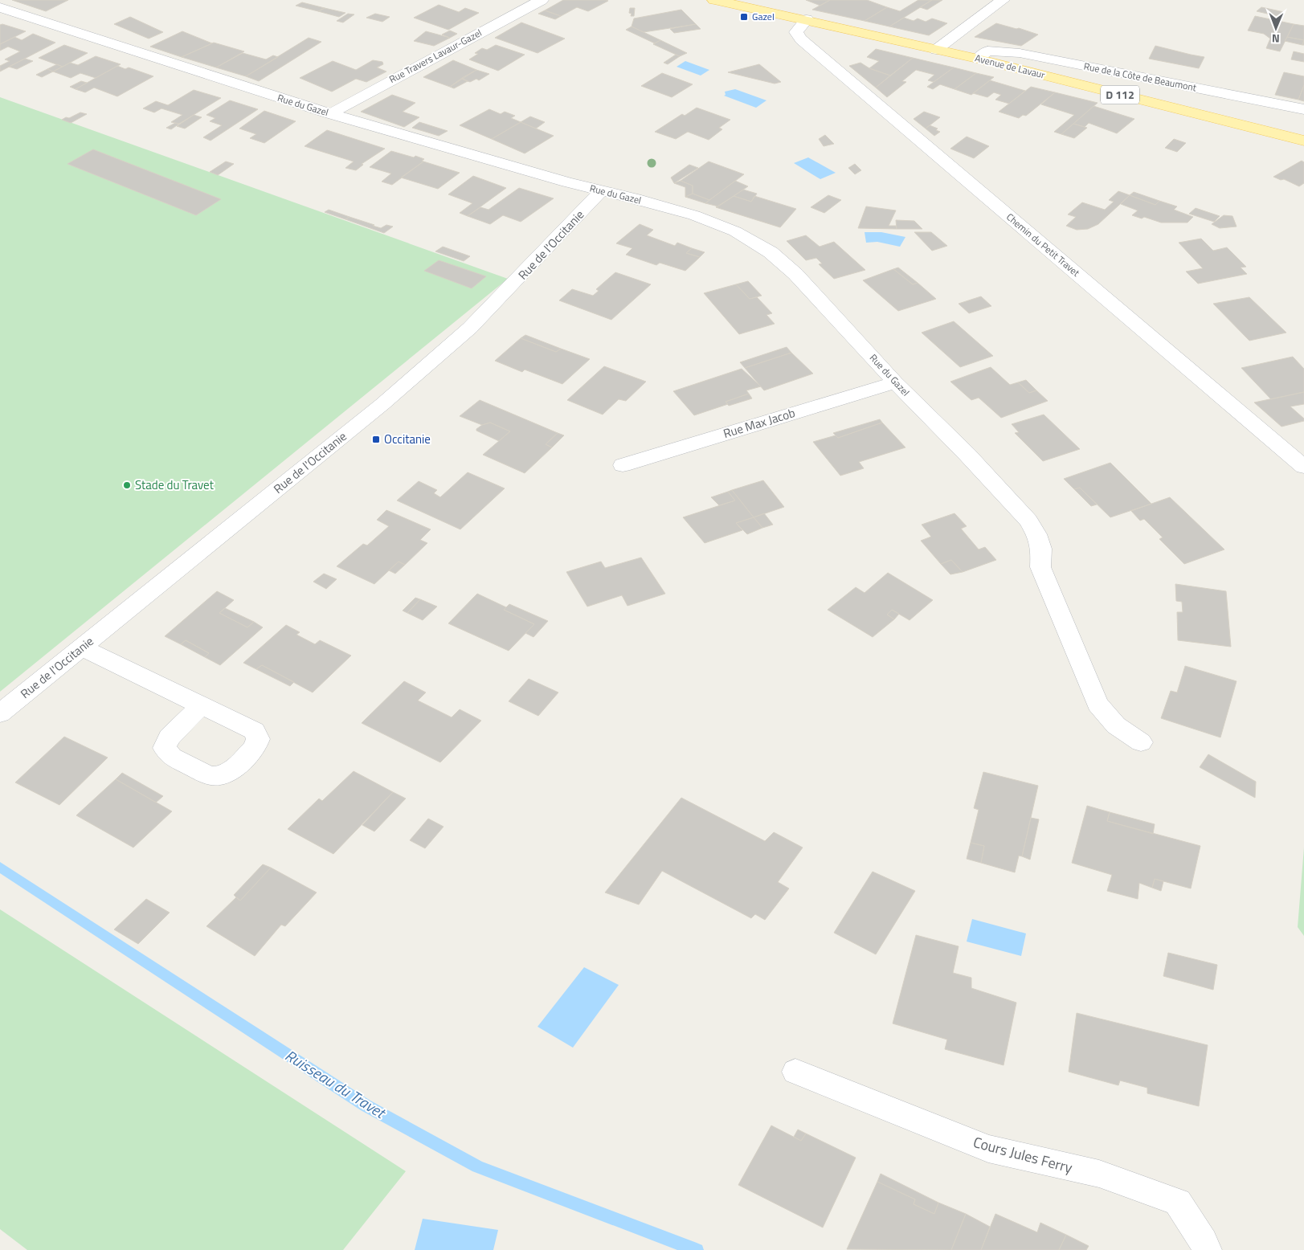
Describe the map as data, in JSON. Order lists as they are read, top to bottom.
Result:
{
  "streets": {
    "main road": ["Avenue de Lavaur", "D 112"],
    "street": [
      "Rue Travers Lavaur-Gazel",
      "Rue de la Côte de Beaumont",
      "Rue du Gazel",
      "Rue de l'Occitanie",
      "Chemin du Petit Travet",
      "Rue Max Jacob",
      "Cours Jules Ferry"
    ]
  },
  "crossings": [
    ["Rue Travers Lavaur-Gazel", "Rue du Gazel"],
    ["Avenue de Lavaur", "Rue de la Côte de Beaumont"],
    ["Avenue de Lavaur", "Chemin du Petit Travet"],
    ["Rue du Gazel", "Rue de l'Occitanie"],
    ["Rue du Gazel", "Rue Max Jacob"]
  ],
  "water": ["Ruisseau du Travet"],
  "places": {
    "transit": ["Gazel", "Occitanie"],
    "other": ["Stade du Travet"]
  },
  "north": "bottom"
}
